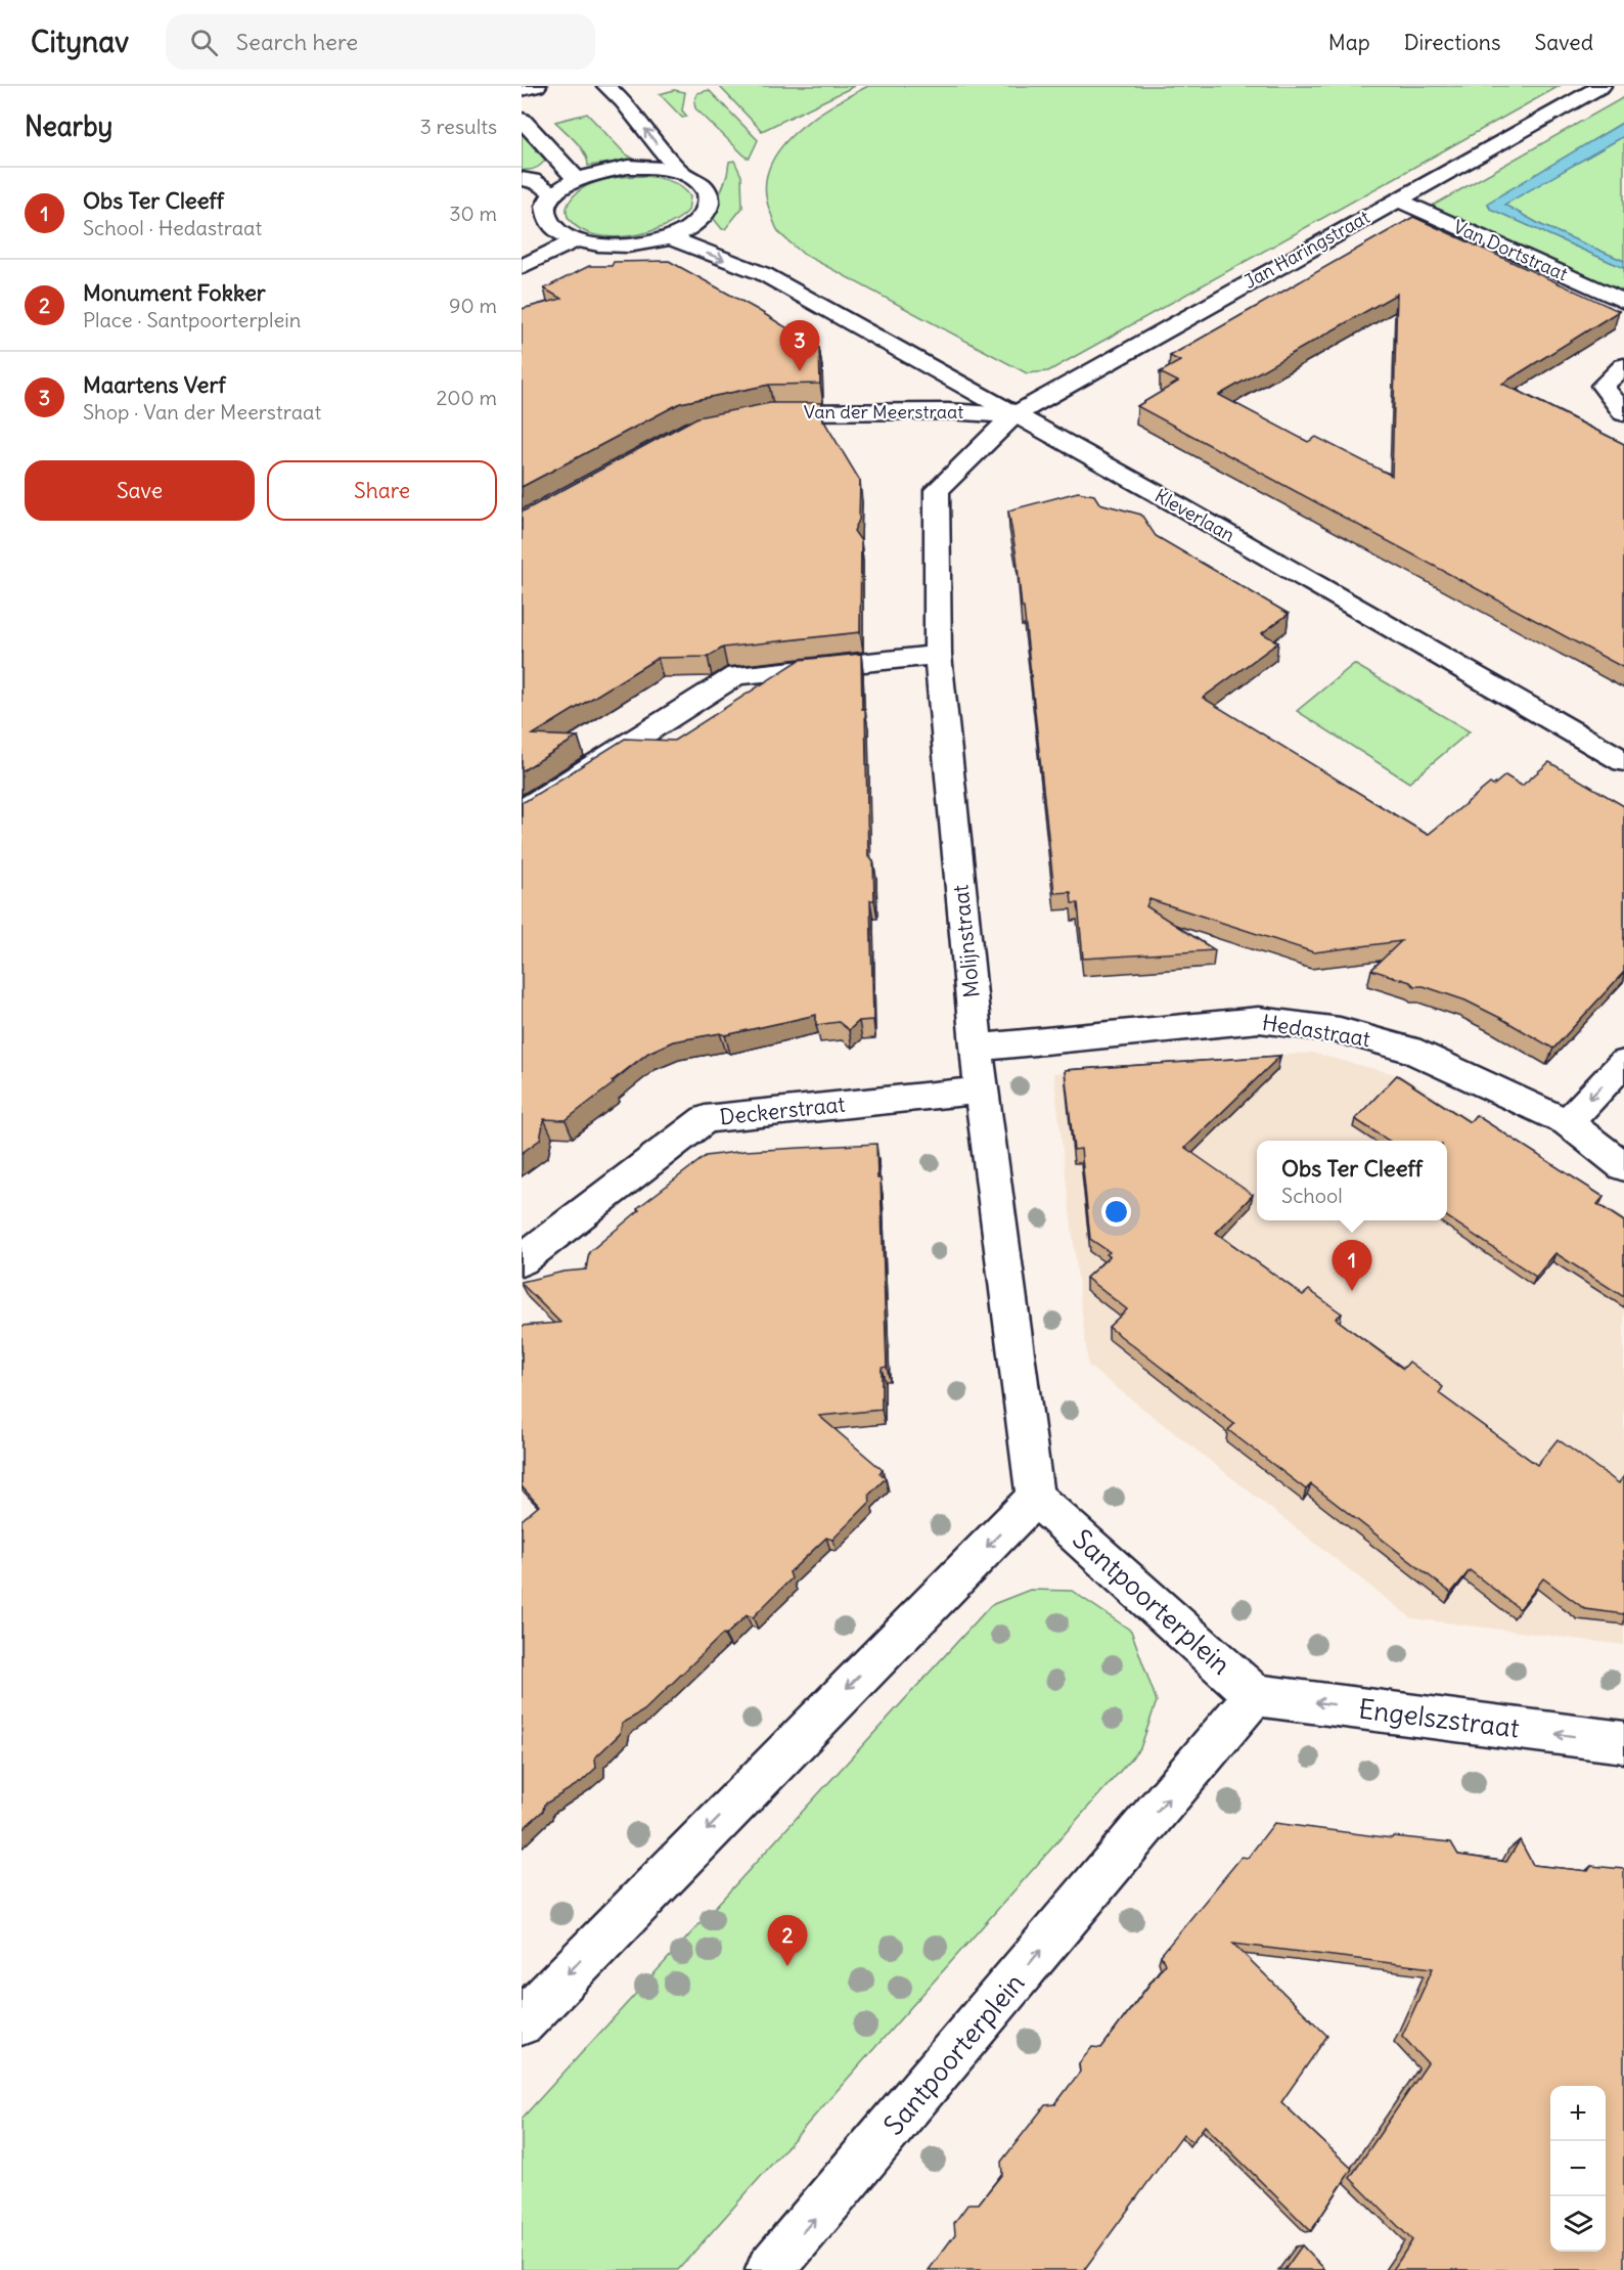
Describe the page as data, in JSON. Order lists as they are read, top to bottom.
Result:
{
  "streets": {
    "street": [
      "Jan Haringstraat",
      "Van Dortstraat",
      "Van der Meerstraat",
      "Kleverlaan",
      "Molijnstraat",
      "Hedastraat",
      "Deckerstraat",
      "Santpoorterplein",
      "Engelszstraat"
    ]
  },
  "crossings": [
    ["Jan Haringstraat", "Van Dortstraat"],
    ["Jan Haringstraat", "Van der Meerstraat"],
    ["Jan Haringstraat", "Kleverlaan"],
    ["Jan Haringstraat", "Molijnstraat"],
    ["Van der Meerstraat", "Kleverlaan"],
    ["Van der Meerstraat", "Molijnstraat"],
    ["Kleverlaan", "Molijnstraat"],
    ["Molijnstraat", "Hedastraat"],
    ["Molijnstraat", "Deckerstraat"],
    ["Molijnstraat", "Santpoorterplein"],
    ["Santpoorterplein", "Engelszstraat"]
  ],
  "one_way": ["Santpoorterplein", "Engelszstraat"],
  "page": {
    "header": "Citynav",
    "search": "Search here",
    "nav": ["Map", "Directions", "Saved"],
    "heading": ["Nearby", "3 results"],
    "list": [
      {
        "mark": "1",
        "name": "Obs Ter Cleeff",
        "note": "School · Hedastraat",
        "value": "30 m"
      },
      {
        "mark": "2",
        "name": "Monument Fokker",
        "note": "Place · Santpoorterplein",
        "value": "90 m"
      },
      {
        "mark": "3",
        "name": "Maartens Verf",
        "note": "Shop · Van der Meerstraat",
        "value": "200 m"
      }
    ],
    "pins": ["3", "1", "2"],
    "buttons": ["Save", "Share"],
    "popup": ["Obs Ter Cleeff", "School"],
    "map_buttons": ["+", "−"]
  }
}
